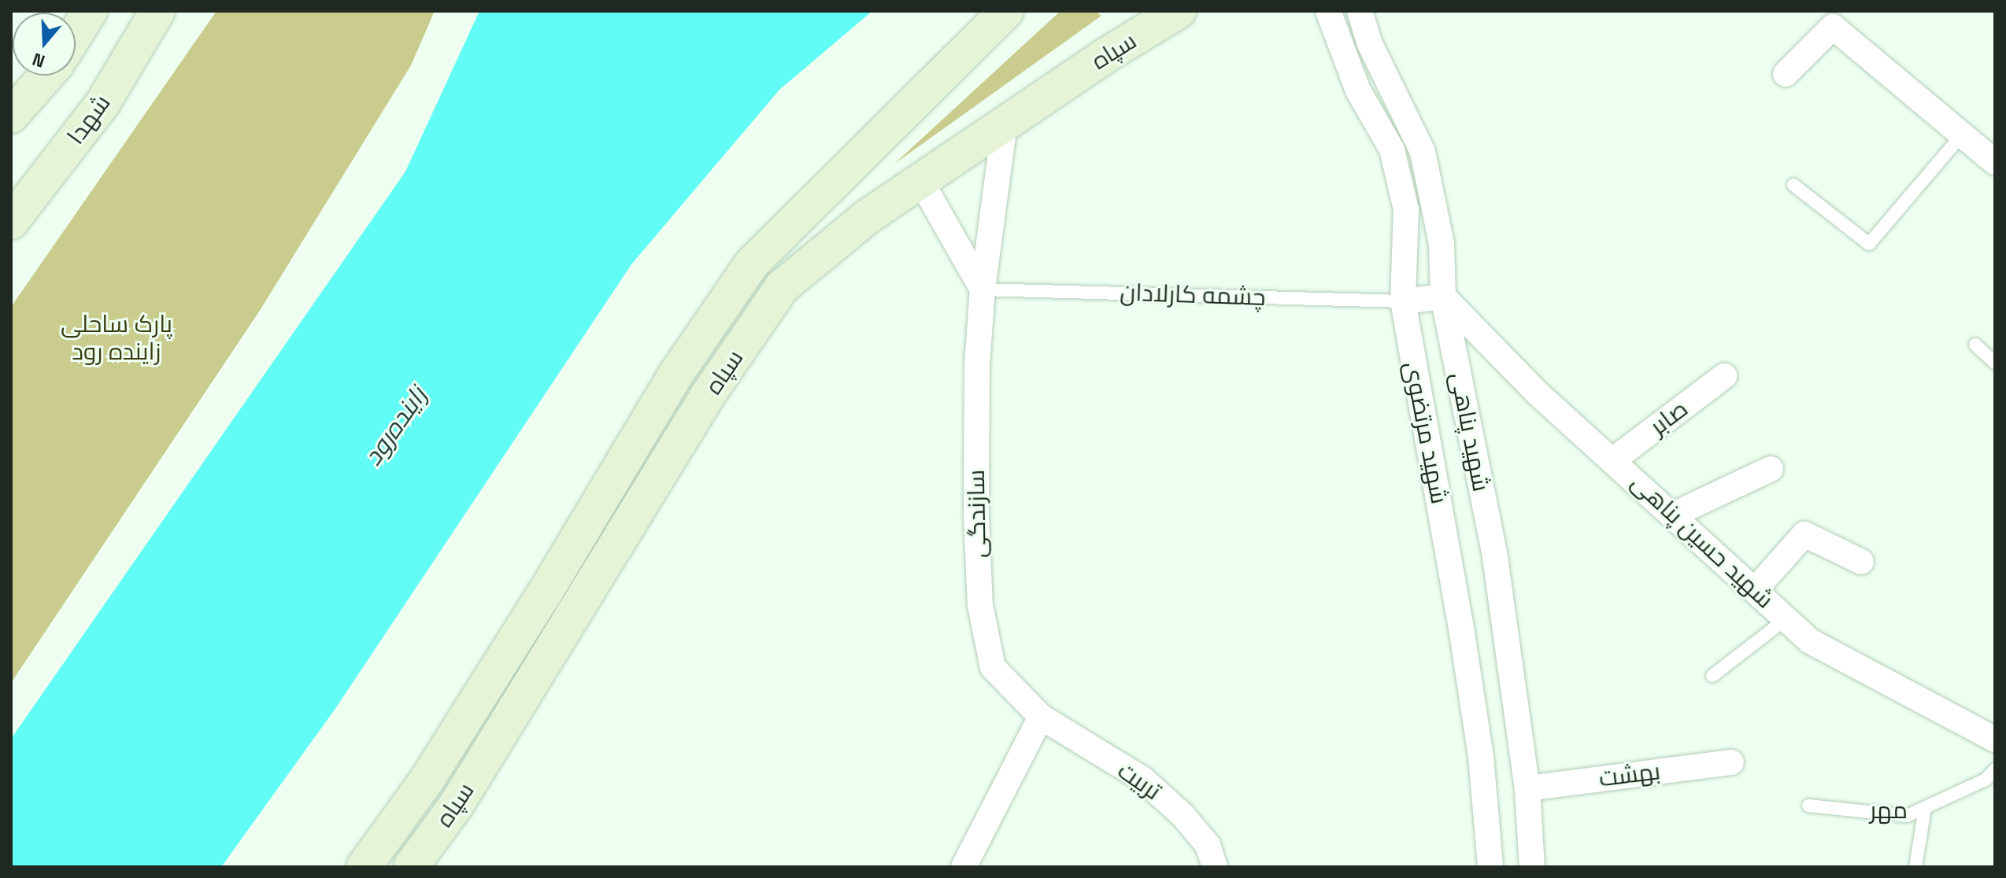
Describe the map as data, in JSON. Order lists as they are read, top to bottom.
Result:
{
  "streets": {
    "main road": ["سپاه", "شهدا"],
    "street": [
      "صابر",
      "شهید پناهی",
      "شهيد مرتضوی",
      "سازندگی",
      "شهید حسین پناهی",
      "بهشت",
      "تربیت"
    ],
    "lane": ["چشمه کارلادان", "مهر"]
  },
  "crossings": [
    ["سپاه", "سازندگی"],
    ["چشمه کارلادان", "شهيد مرتضوی"],
    ["چشمه کارلادان", "سازندگی"],
    ["صابر", "شهید حسین پناهی"],
    ["شهید پناهی", "شهید حسین پناهی"],
    ["شهید پناهی", "بهشت"],
    ["سازندگی", "تربیت"]
  ],
  "water": ["زاینده‌رود"],
  "parks": ["پارک ساحلی زاینده رود"],
  "north": "bottom"
}
